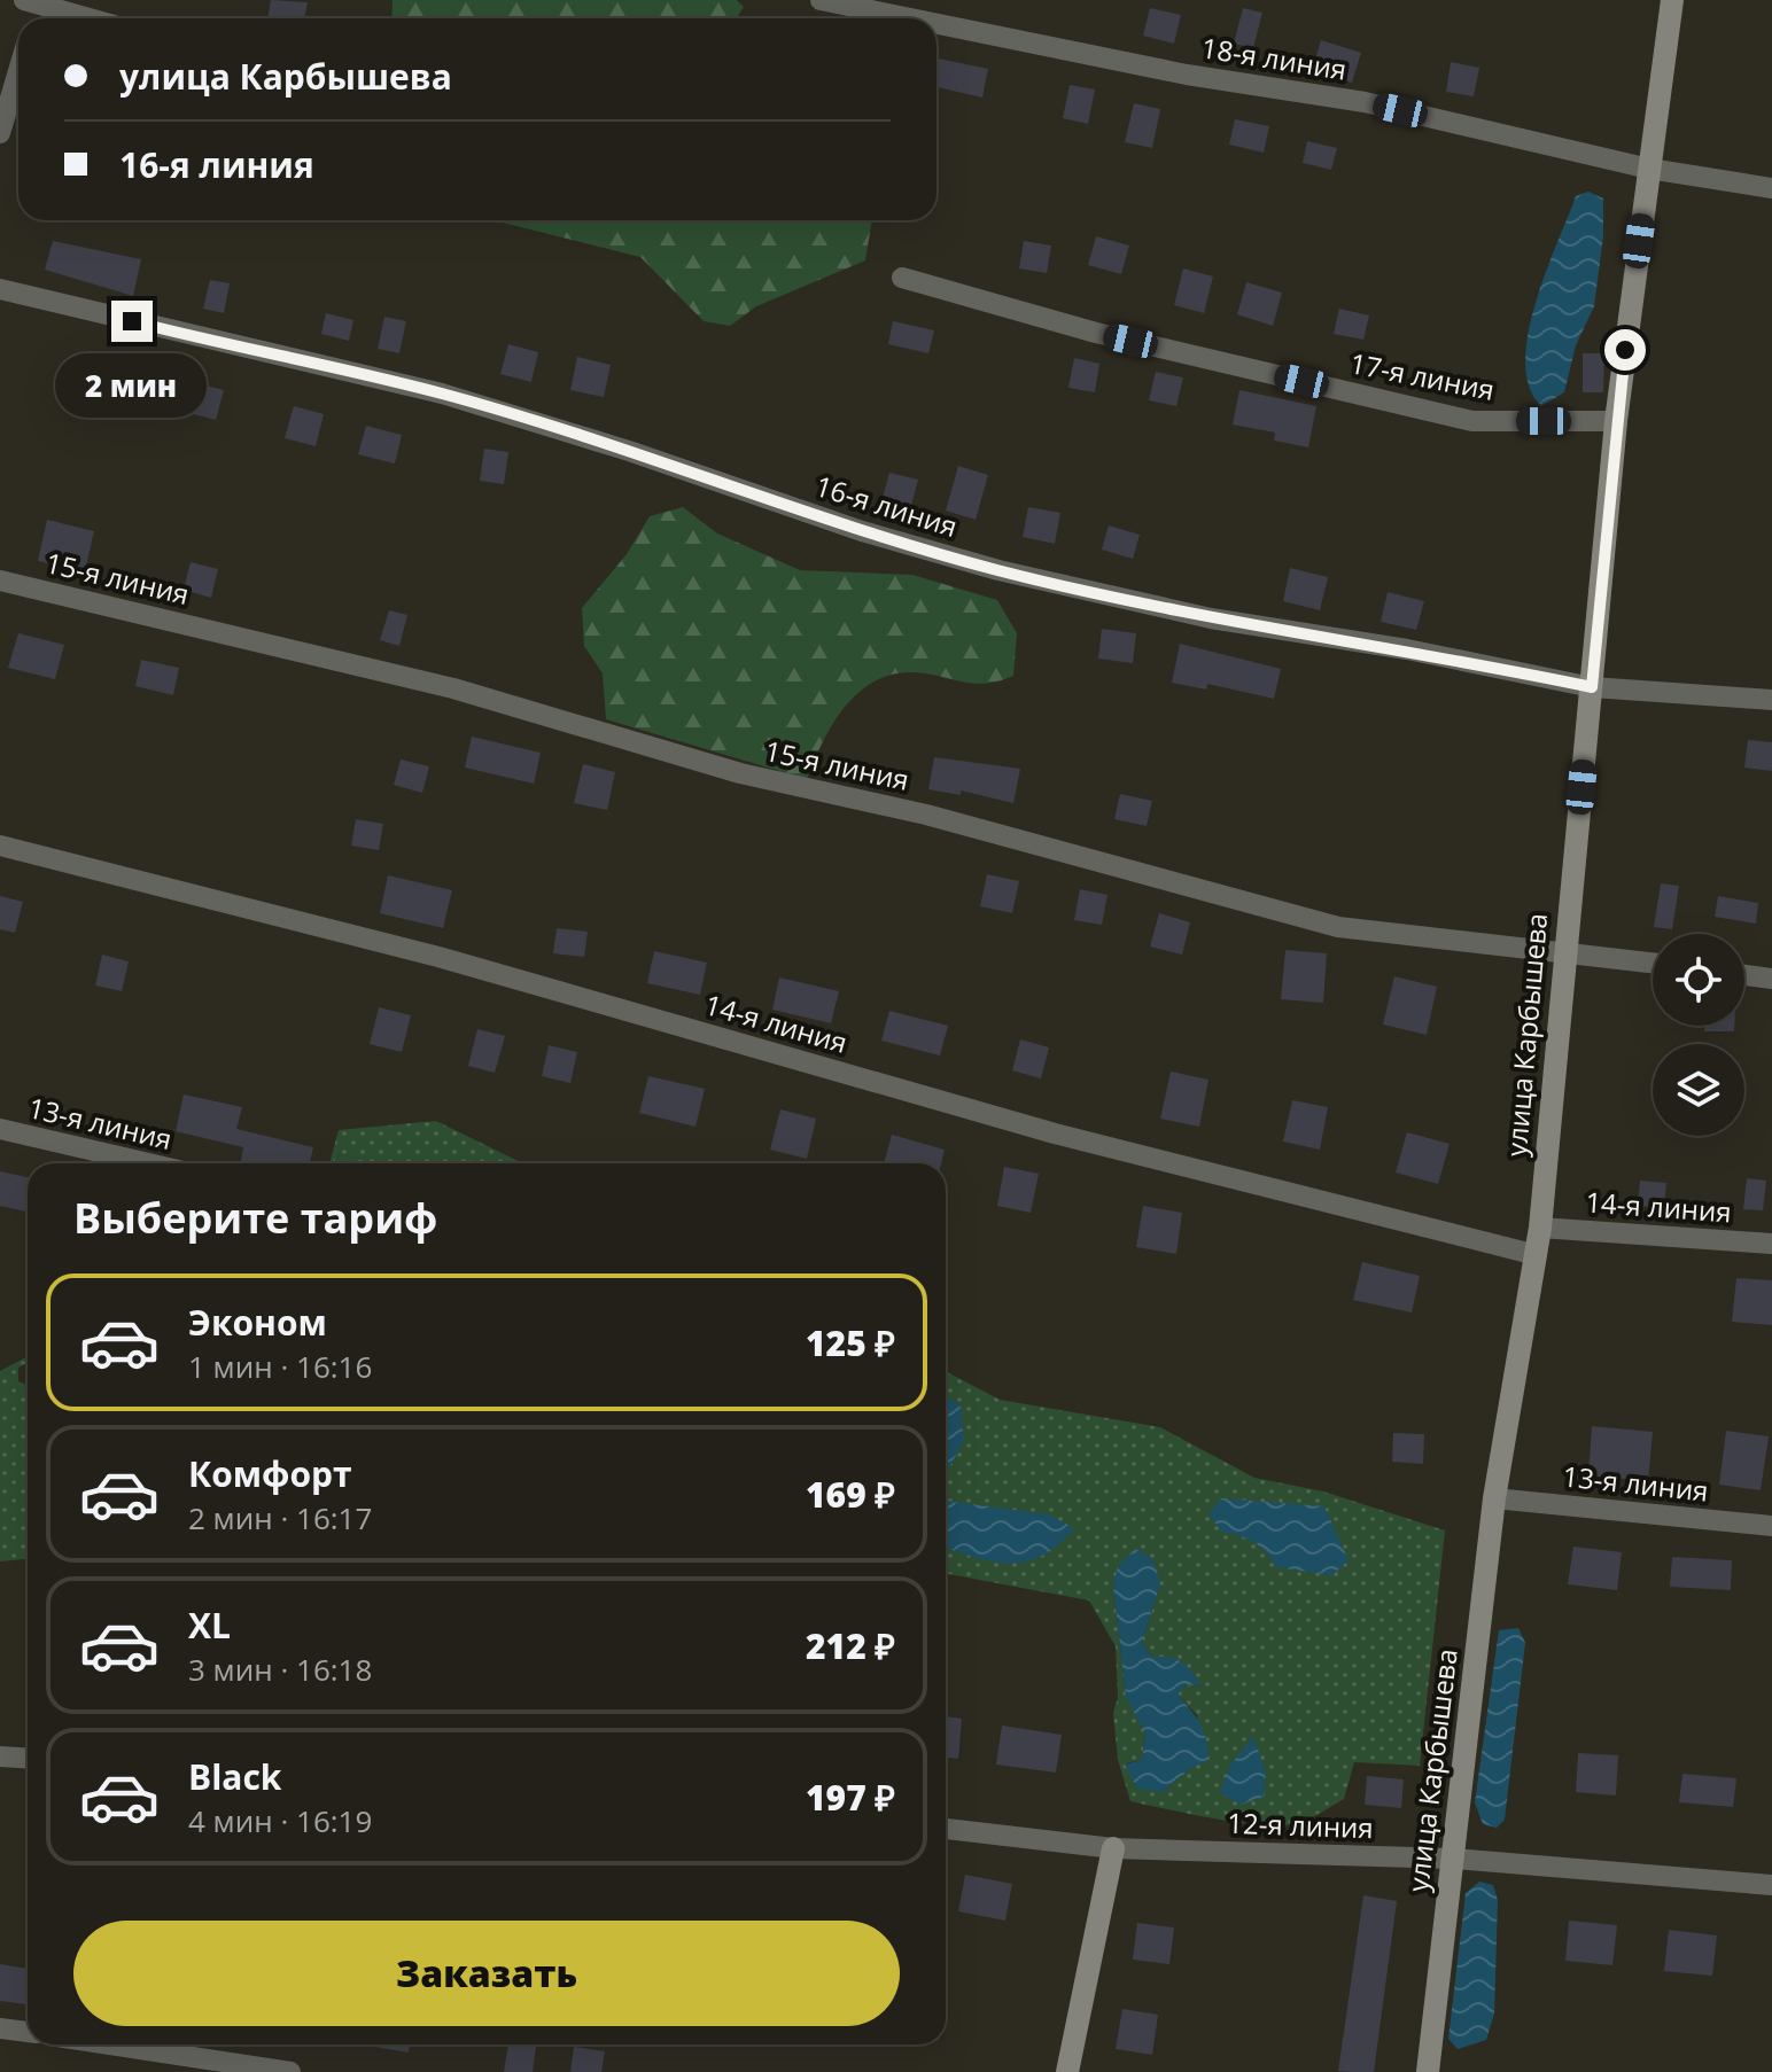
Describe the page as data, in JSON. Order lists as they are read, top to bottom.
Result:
{
  "streets": {
    "main road": ["улица Карбышева"],
    "street": [
      "18-я линия",
      "17-я линия",
      "16-я линия",
      "15-я линия",
      "14-я линия",
      "13-я линия",
      "12-я линия"
    ]
  },
  "crossings": [
    ["18-я линия", "улица Карбышева"],
    ["17-я линия", "улица Карбышева"],
    ["16-я линия", "улица Карбышева"],
    ["15-я линия", "улица Карбышева"],
    ["14-я линия", "улица Карбышева"],
    ["улица Карбышева", "13-я линия"],
    ["улица Карбышева", "12-я линия"]
  ],
  "page": {
    "banner": ["улица Карбышева", "16-я линия"],
    "bubble": "2 мин",
    "heading": "Выберите тариф",
    "list": [
      {
        "name": "Эконом",
        "note": "1 мин · 16:16",
        "value": "125 ₽"
      },
      {
        "name": "Комфорт",
        "note": "2 мин · 16:17",
        "value": "169 ₽"
      },
      {
        "name": "XL",
        "note": "3 мин · 16:18",
        "value": "212 ₽"
      },
      {
        "name": "Black",
        "note": "4 мин · 16:19",
        "value": "197 ₽"
      }
    ],
    "buttons": "Заказать"
  }
}
